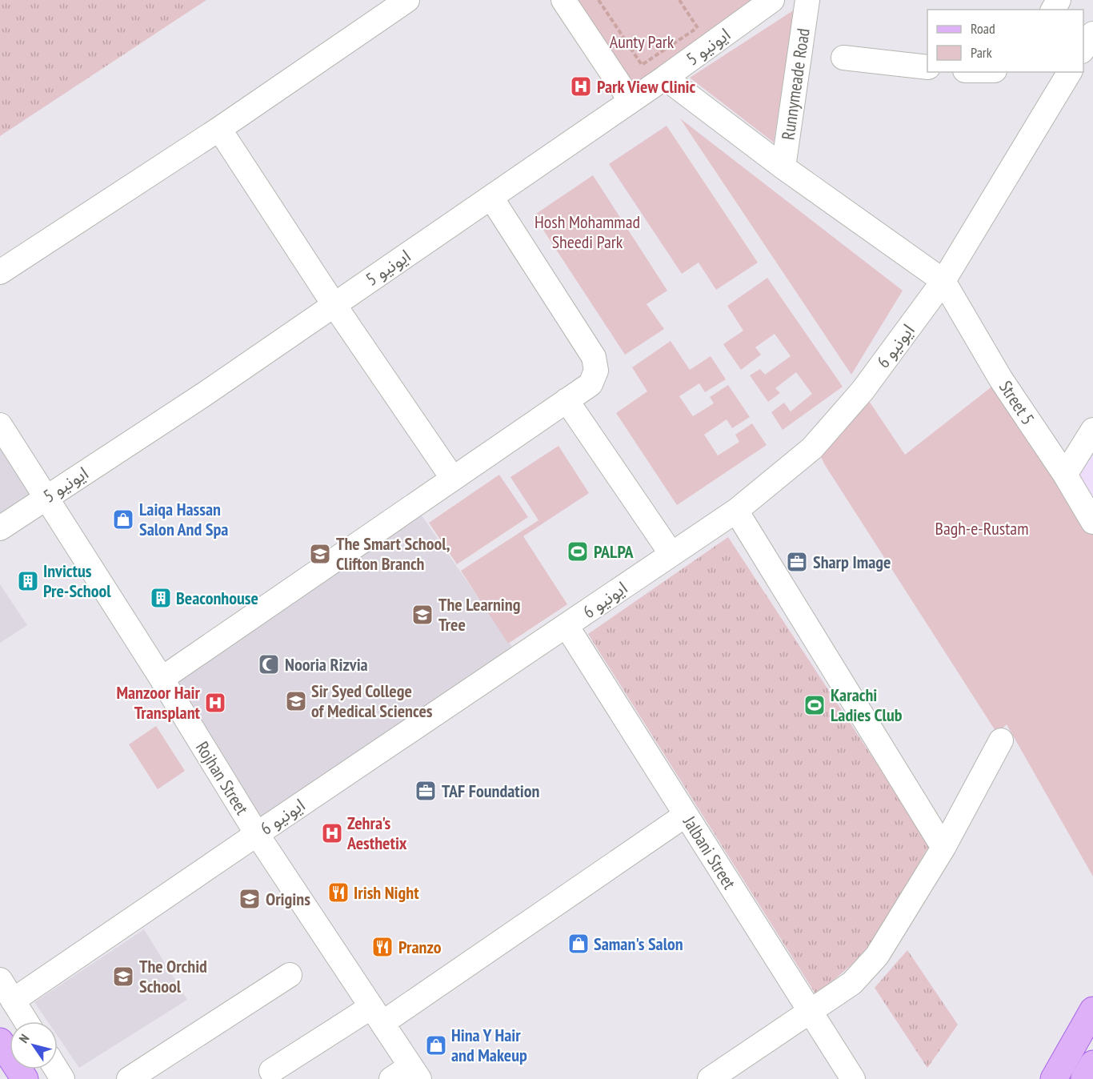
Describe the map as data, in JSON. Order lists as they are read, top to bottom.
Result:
{
  "streets": {
    "street": [
      "ایونیو 5",
      "Runnymeade Road",
      "ایونیو 6",
      "Street 5",
      "Rojhan Street",
      "Jalbani Street"
    ]
  },
  "crossings": [
    ["ایونیو 5", "Rojhan Street"],
    ["ایونیو 6", "Street 5"],
    ["ایونیو 6", "Rojhan Street"],
    ["ایونیو 6", "Jalbani Street"]
  ],
  "parks": ["Aunty Park", "Hosh Mohammad Sheedi Park", "Bagh-e-Rustam"],
  "places": {
    "hospital": ["Park View Clinic", "Manzoor Hair Transplant", "Zehra's Aesthetix"],
    "shop": ["Laiqa Hassan Salon And Spa", "Saman's Salon", "Hina Y Hair and Makeup"],
    "sports": ["PALPA", "Karachi Ladies Club"],
    "school or university": [
      "The Smart School, Clifton Branch",
      "The Learning Tree",
      "Sir Syed College of Medical Sciences",
      "Origins",
      "The Orchid School"
    ],
    "office": ["Sharp Image", "TAF Foundation"],
    "building": ["Invictus Pre-School", "Beaconhouse"],
    "mosque": ["Nooria Rizvia"],
    "restaurant": ["Irish Night", "Pranzo"]
  },
  "legend": ["Road", "Park"],
  "north": "top left"
}
